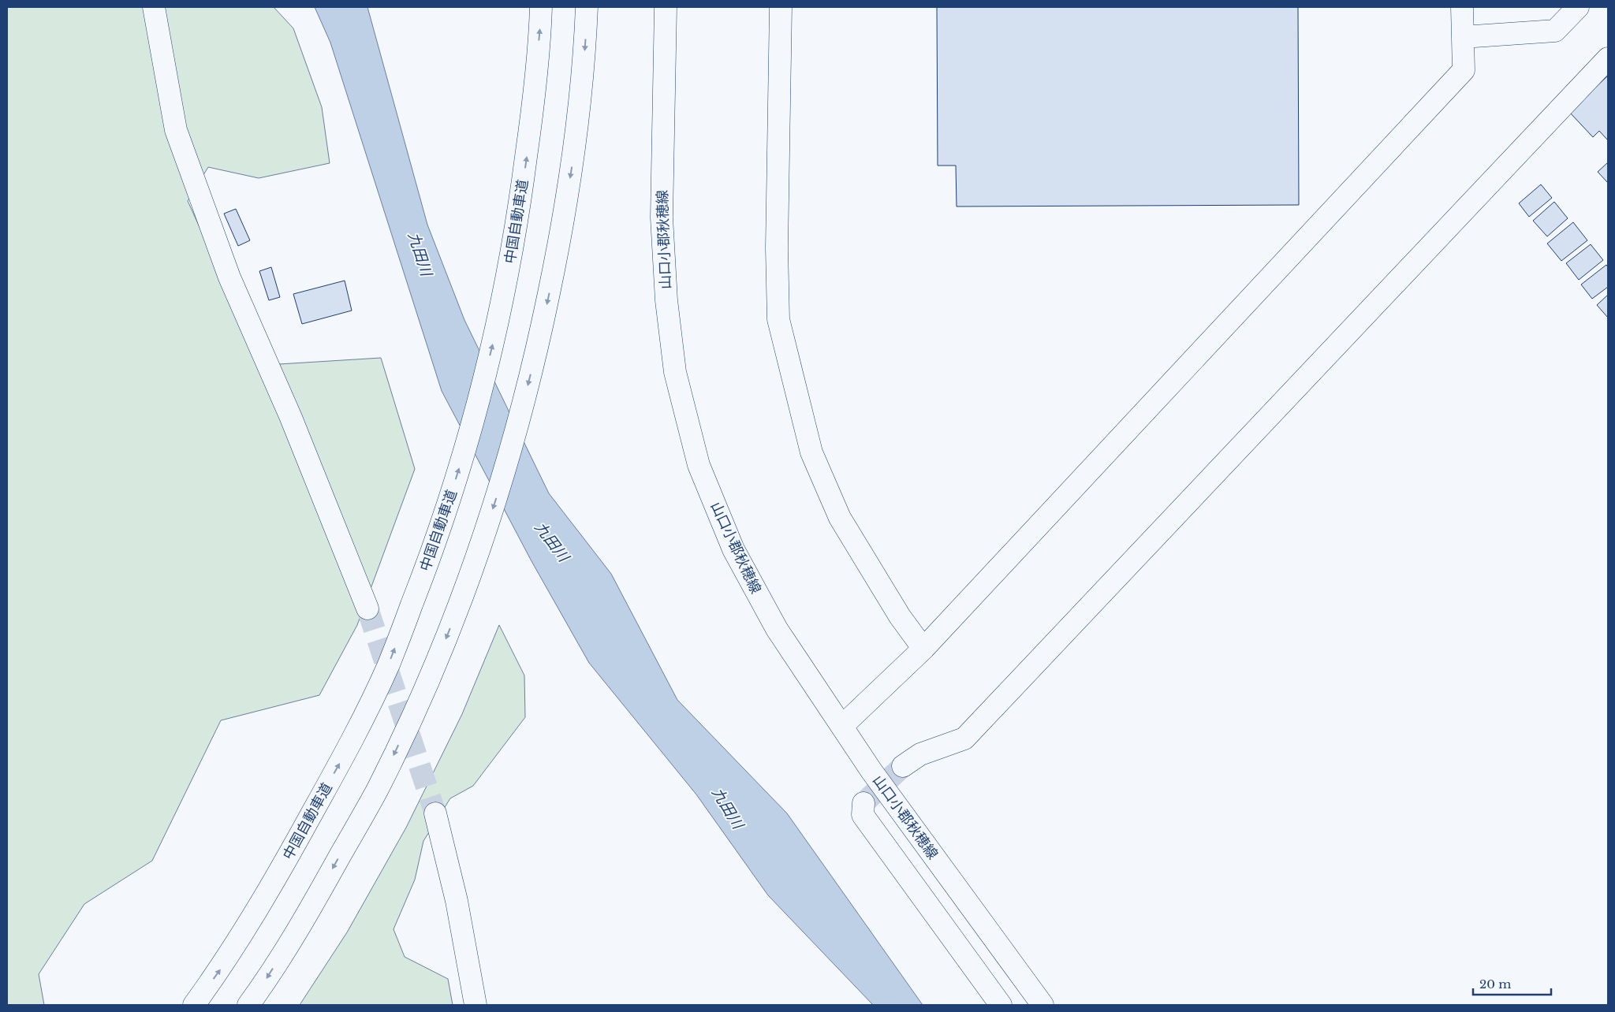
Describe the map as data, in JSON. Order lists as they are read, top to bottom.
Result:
{
  "streets": {
    "main road": ["中国自動車道", "山口小郡秋穂線"]
  },
  "water": ["九田川"],
  "scale_bar": "20 m"
}
